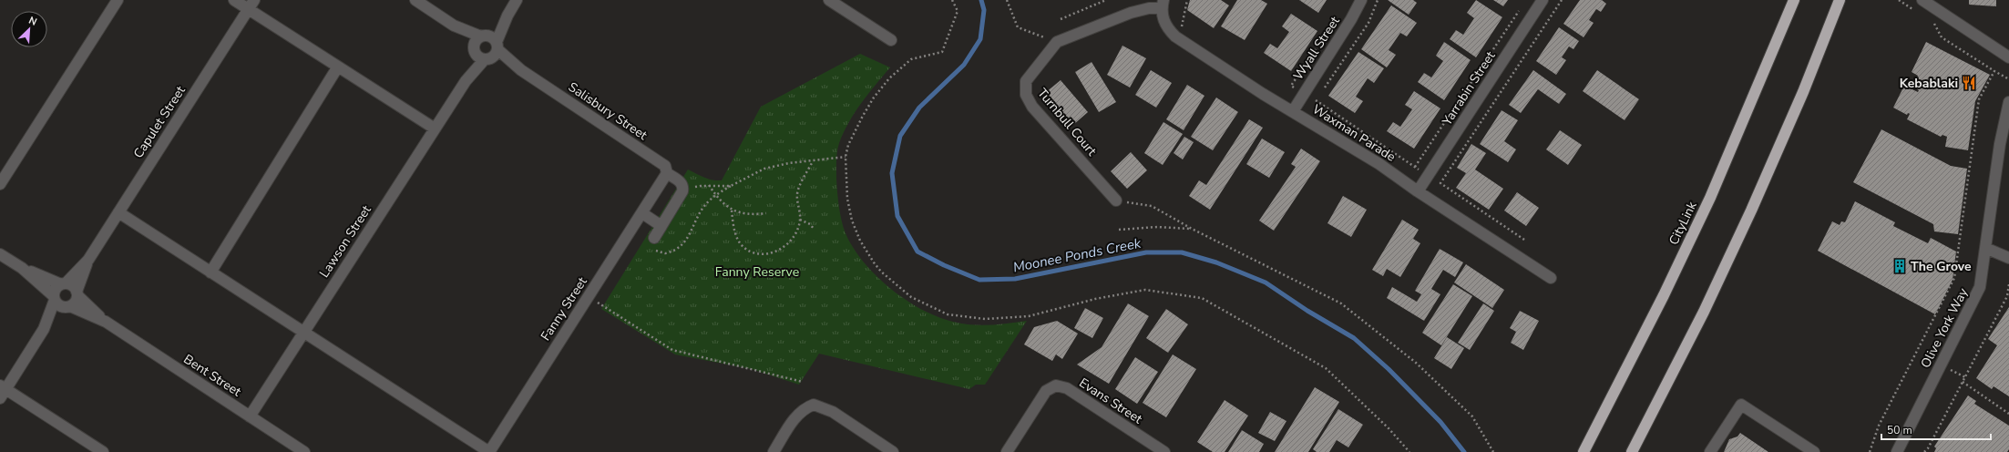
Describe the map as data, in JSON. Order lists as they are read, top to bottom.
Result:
{
  "streets": {
    "highway": ["CityLink"],
    "street": [
      "Wyall Street",
      "Yarrabin Street",
      "Salisbury Street",
      "Capulet Street",
      "Turnbull Court",
      "Waxman Parade",
      "Lawson Street",
      "Fanny Street",
      "Olive York Way",
      "Bent Street",
      "Evans Street"
    ]
  },
  "crossings": [
    ["Wyall Street", "Waxman Parade"],
    ["Yarrabin Street", "Waxman Parade"],
    ["Salisbury Street", "Lawson Street"],
    ["Salisbury Street", "Fanny Street"],
    ["Capulet Street", "Bent Street"],
    ["Turnbull Court", "Waxman Parade"],
    ["Lawson Street", "Bent Street"]
  ],
  "water": ["Moonee Ponds Creek"],
  "parks": ["Fanny Reserve"],
  "places": {
    "restaurant": ["Kebablaki"],
    "building": ["The Grove"]
  },
  "scale_bar": "50 m",
  "north": "top right"
}
